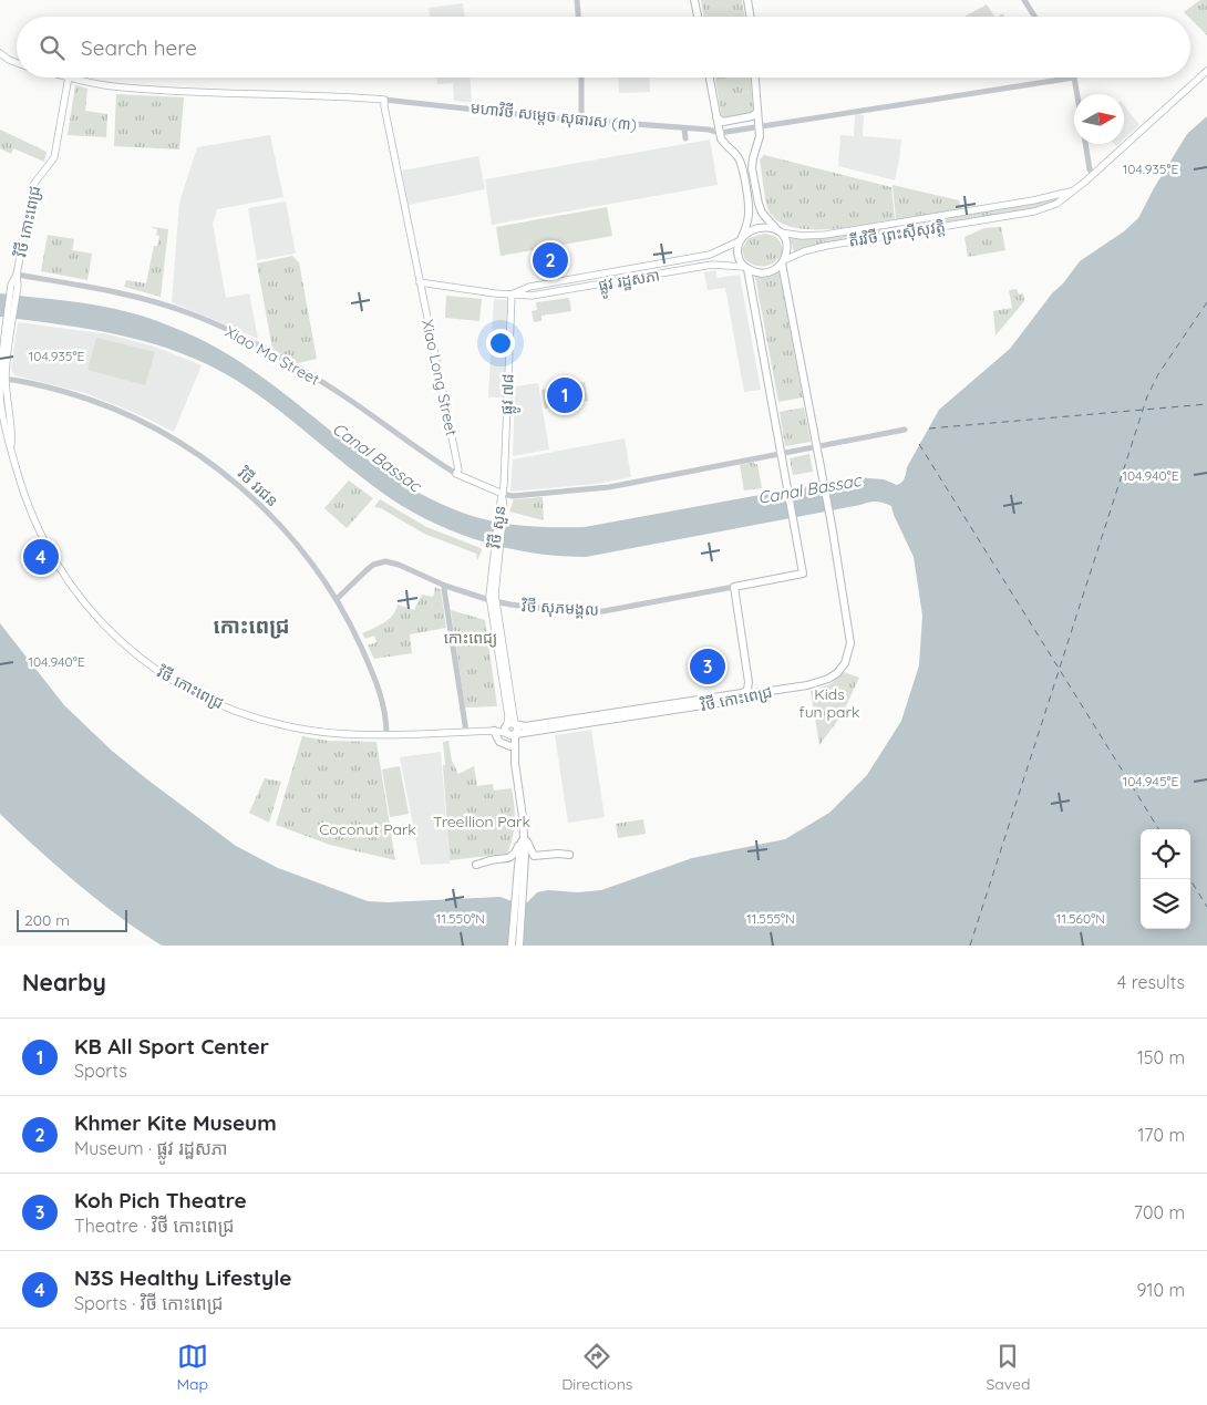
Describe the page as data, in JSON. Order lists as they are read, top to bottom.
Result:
{
  "streets": {
    "main road": [
      "មហាវិថី សម្តេច សុធារស (៣)",
      "វិថី កោះពេជ្រ",
      "តីរវិថី ព្រះស៊ីសុវត្តិ",
      "ផ្លូវ រដ្ឋសភា",
      "Xiao Ma Street",
      "Xiao Long Street",
      "ផ្លូវ ៧៨",
      "វិថី សួន",
      "វិថី សុភមង្គល"
    ],
    "street": ["វិថី វរជន"]
  },
  "crossings": [
    ["មហាវិថី សម្តេច សុធារស (៣)", "Xiao Long Street"],
    ["វិថី កោះពេជ្រ", "តីរវិថី ព្រះស៊ីសុវត្តិ"],
    ["វិថី កោះពេជ្រ", "ផ្លូវ រដ្ឋសភា"],
    ["វិថី កោះពេជ្រ", "Xiao Ma Street"],
    ["វិថី កោះពេជ្រ", "វិថី វរជន"],
    ["វិថី កោះពេជ្រ", "វិថី សួន"],
    ["វិថី កោះពេជ្រ", "វិថី សុភមង្គល"],
    ["តីរវិថី ព្រះស៊ីសុវត្តិ", "ផ្លូវ រដ្ឋសភា"],
    ["ផ្លូវ រដ្ឋសភា", "Xiao Long Street"],
    ["ផ្លូវ រដ្ឋសភា", "ផ្លូវ ៧៨"],
    ["Xiao Ma Street", "Xiao Long Street"],
    ["Xiao Ma Street", "ផ្លូវ ៧៨"],
    ["Xiao Ma Street", "វិថី សួន"],
    ["ផ្លូវ ៧៨", "វិថី សួន"],
    ["វិថី វរជន", "វិថី សុភមង្គល"],
    ["វិថី សួន", "វិថី សុភមង្គល"]
  ],
  "districts": ["កោះពេជ្រ"],
  "water": ["Canal Bassac"],
  "parks": [
    "កោះពេជ្យ",
    "Kids fun park",
    "Treellion Park",
    "Coconut Park"
  ],
  "scale_bar": "200 m",
  "north": "right",
  "page": {
    "search": "Search here",
    "pins": [
      "2",
      "1",
      "4",
      "3"
    ],
    "scale": "200 m",
    "heading": ["Nearby", "4 results"],
    "list": [
      {
        "mark": "1",
        "name": "KB All Sport Center",
        "note": "Sports",
        "value": "150 m"
      },
      {
        "mark": "2",
        "name": "Khmer Kite Museum",
        "note": "Museum · ផ្លូវ រដ្ឋសភា",
        "value": "170 m"
      },
      {
        "mark": "3",
        "name": "Koh Pich Theatre",
        "note": "Theatre · វិថី កោះពេជ្រ",
        "value": "700 m"
      },
      {
        "mark": "4",
        "name": "N3S Healthy Lifestyle",
        "note": "Sports · វិថី កោះពេជ្រ",
        "value": "910 m"
      }
    ],
    "nav": ["Map", "Directions", "Saved"]
  },
  "coordinates": [
    "104.935°E",
    "104.940°E",
    "104.945°E",
    "11.550°N",
    "11.555°N",
    "11.560°N"
  ]
}
